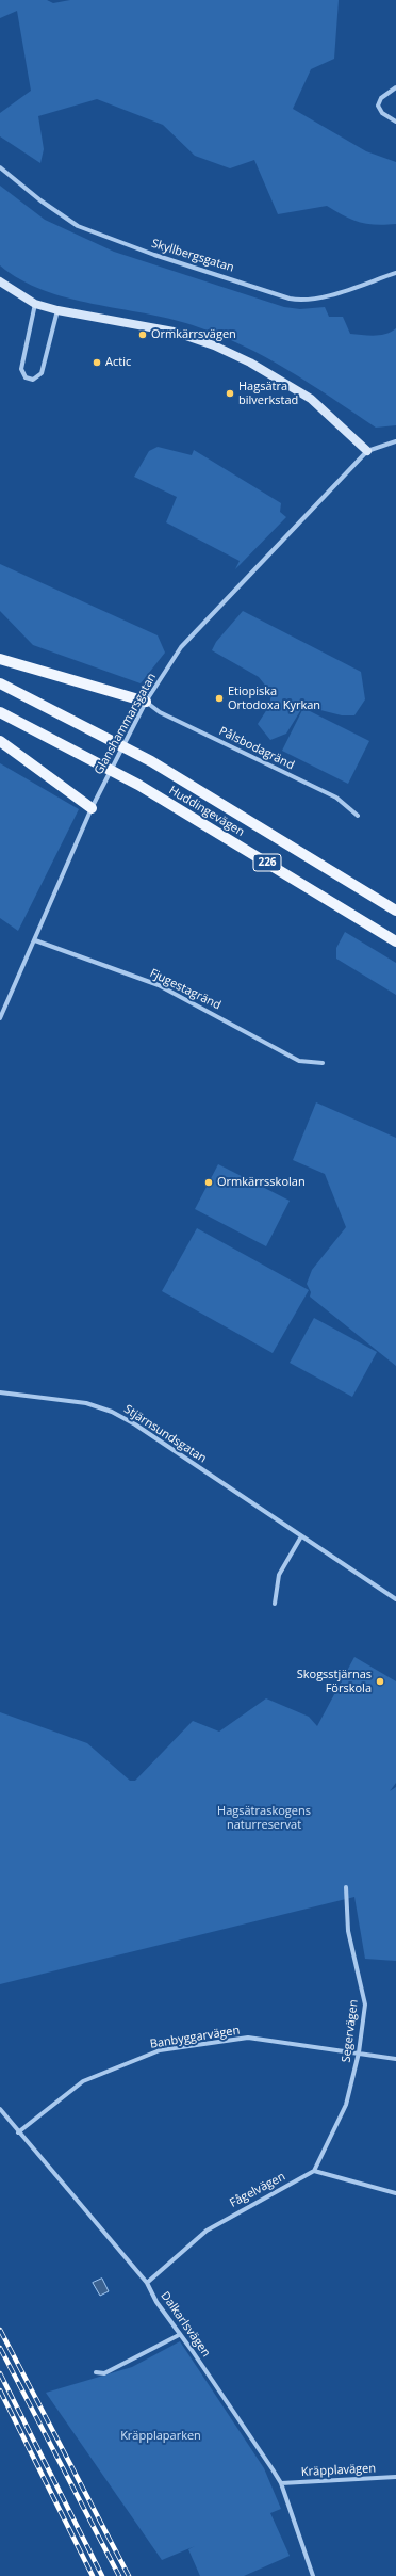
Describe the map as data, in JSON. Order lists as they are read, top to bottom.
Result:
{
  "streets": {
    "main road": ["Huddingevägen", "226"],
    "street": [
      "Skyllbergsgatan",
      "Glanshammarsgatan",
      "Pålsbodagränd",
      "Fjugestagränd",
      "Stjärnsundsgatan",
      "Segervägen",
      "Banbyggarvägen",
      "Fågelvägen",
      "Dalkarlsvägen",
      "Kräpplavägen"
    ]
  },
  "crossings": [
    ["Glanshammarsgatan", "Pålsbodagränd"],
    ["Glanshammarsgatan", "Fjugestagränd"],
    ["Segervägen", "Banbyggarvägen"],
    ["Segervägen", "Fågelvägen"],
    ["Banbyggarvägen", "Dalkarlsvägen"],
    ["Fågelvägen", "Dalkarlsvägen"],
    ["Dalkarlsvägen", "Kräpplavägen"]
  ],
  "parks": ["Hagsätraskogens naturreservat", "Kräpplaparken"],
  "places": [
    "Ormkärrsvägen",
    "Actic",
    "Hagsätra bilverkstad",
    "Etiopiska Ortodoxa Kyrkan",
    "Ormkärrsskolan",
    "Skogsstjärnas Förskola"
  ]
}
